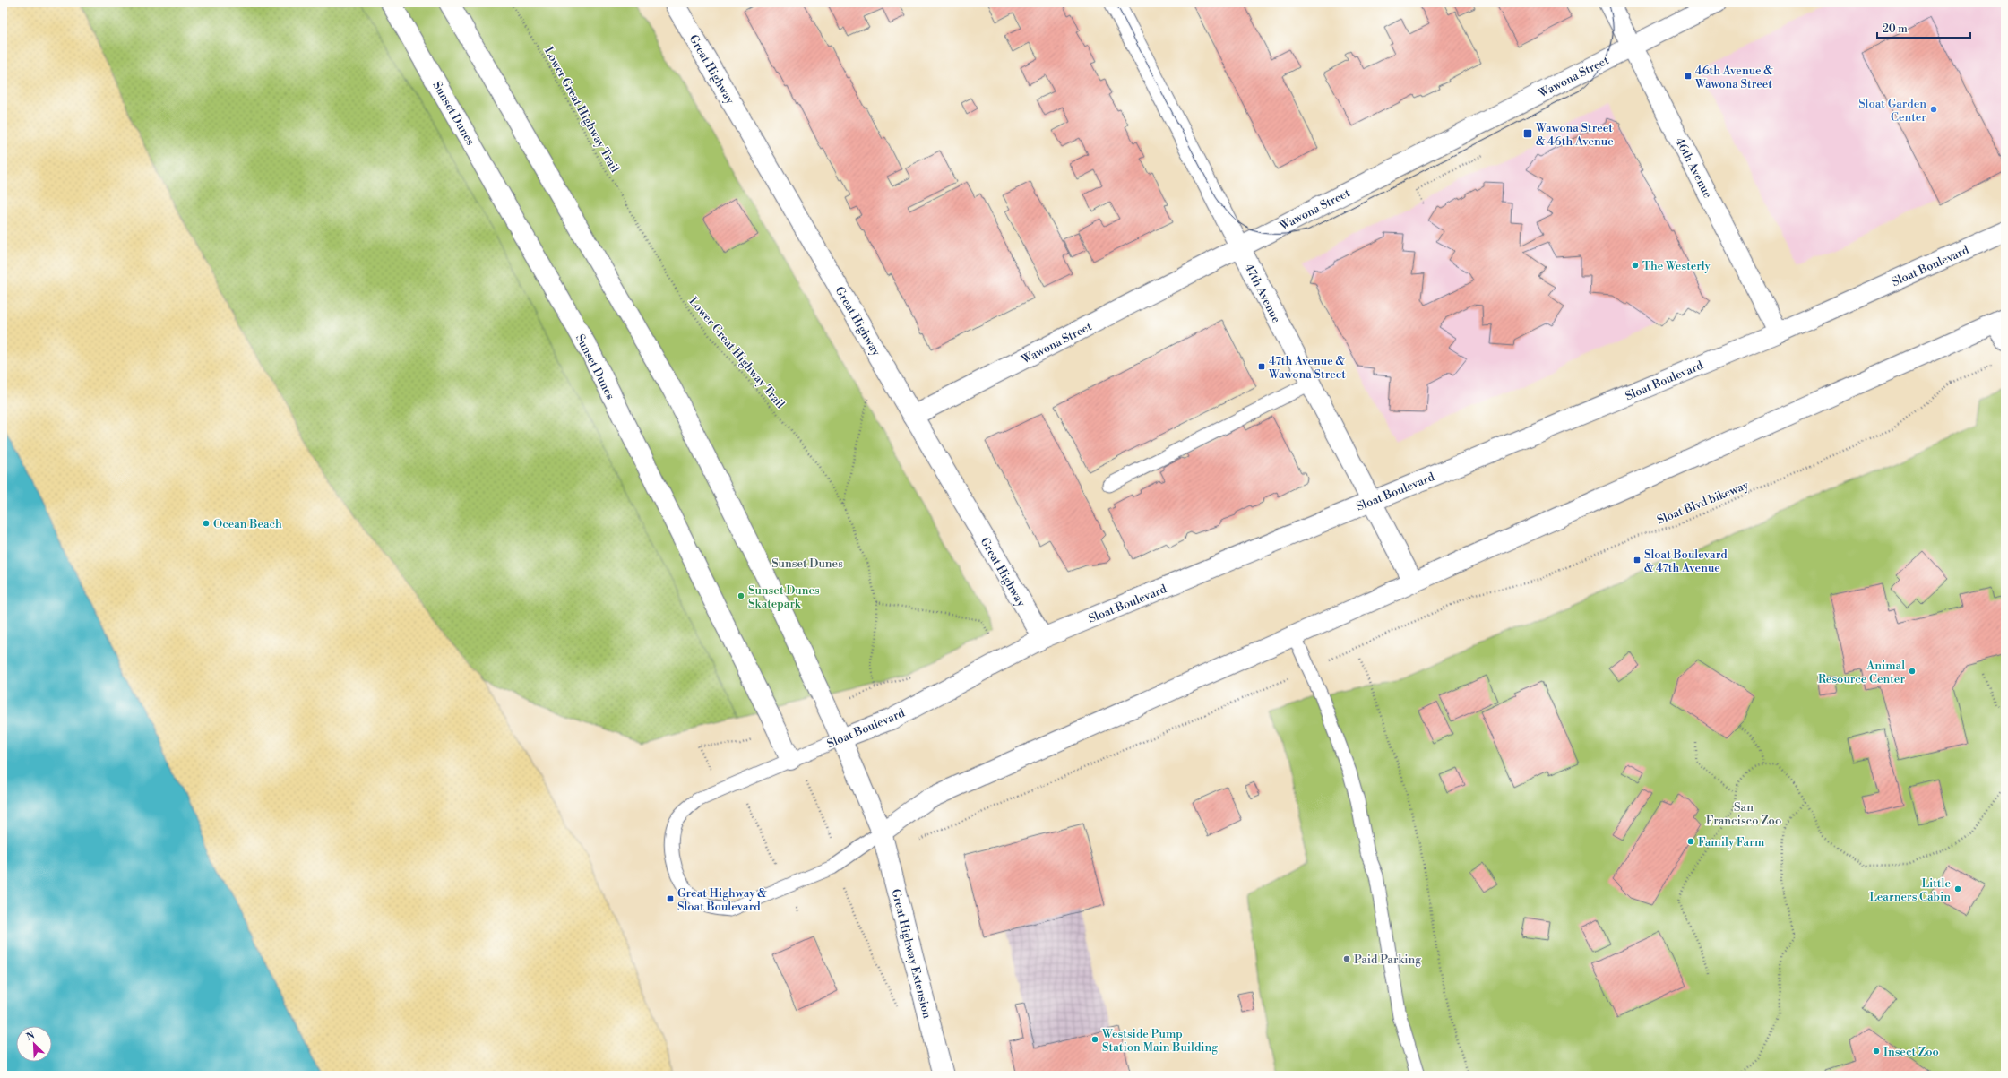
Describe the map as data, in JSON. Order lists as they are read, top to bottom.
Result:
{
  "streets": {
    "street": [
      "Great Highway",
      "Wawona Street",
      "Sunset Dunes",
      "46th Avenue",
      "Sloat Boulevard",
      "47th Avenue",
      "Great Highway Extension"
    ],
    "path": ["Lower Great Highway Trail", "Sloat Blvd bikeway"]
  },
  "crossings": [
    ["Great Highway", "Wawona Street"],
    ["Great Highway", "Sloat Boulevard"],
    ["Wawona Street", "46th Avenue"],
    ["Wawona Street", "47th Avenue"],
    ["Sunset Dunes", "Sloat Boulevard"],
    ["46th Avenue", "Sloat Boulevard"],
    ["Sloat Boulevard", "47th Avenue"],
    ["Sloat Boulevard", "Great Highway Extension"]
  ],
  "parks": ["Sunset Dunes", "San Francisco Zoo"],
  "places": {
    "transit": [
      "46th Avenue & Wawona Street",
      "Wawona Street & 46th Avenue",
      "47th Avenue & Wawona Street",
      "Sloat Boulevard & 47th Avenue",
      "Great Highway & Sloat Boulevard"
    ],
    "other": [
      "Sloat Garden Center",
      "The Westerly",
      "Ocean Beach",
      "Sunset Dunes Skatepark",
      "Animal Resource Center",
      "Family Farm",
      "Little Learners Cabin",
      "Paid Parking",
      "Westside Pump Station Main Building",
      "Insect Zoo"
    ]
  },
  "scale_bar": "20 m",
  "north": "top left"
}
